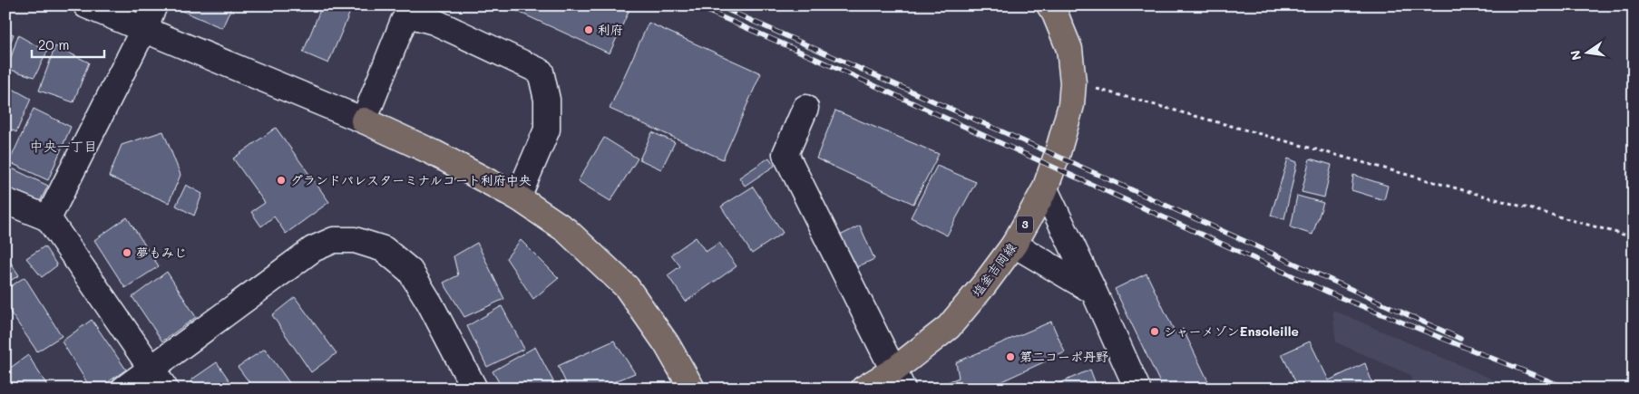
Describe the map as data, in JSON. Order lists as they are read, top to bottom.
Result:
{
  "streets": {
    "main road": ["3", "塩釜吉岡線"]
  },
  "districts": ["中央一丁目"],
  "places": [
    "利府",
    "グランドパレスターミナルコート利府中央",
    "夢もみじ",
    "シャーメゾンEnsoleille",
    "第二コーポ丹野"
  ],
  "scale_bar": "20 m",
  "north": "left"
}
